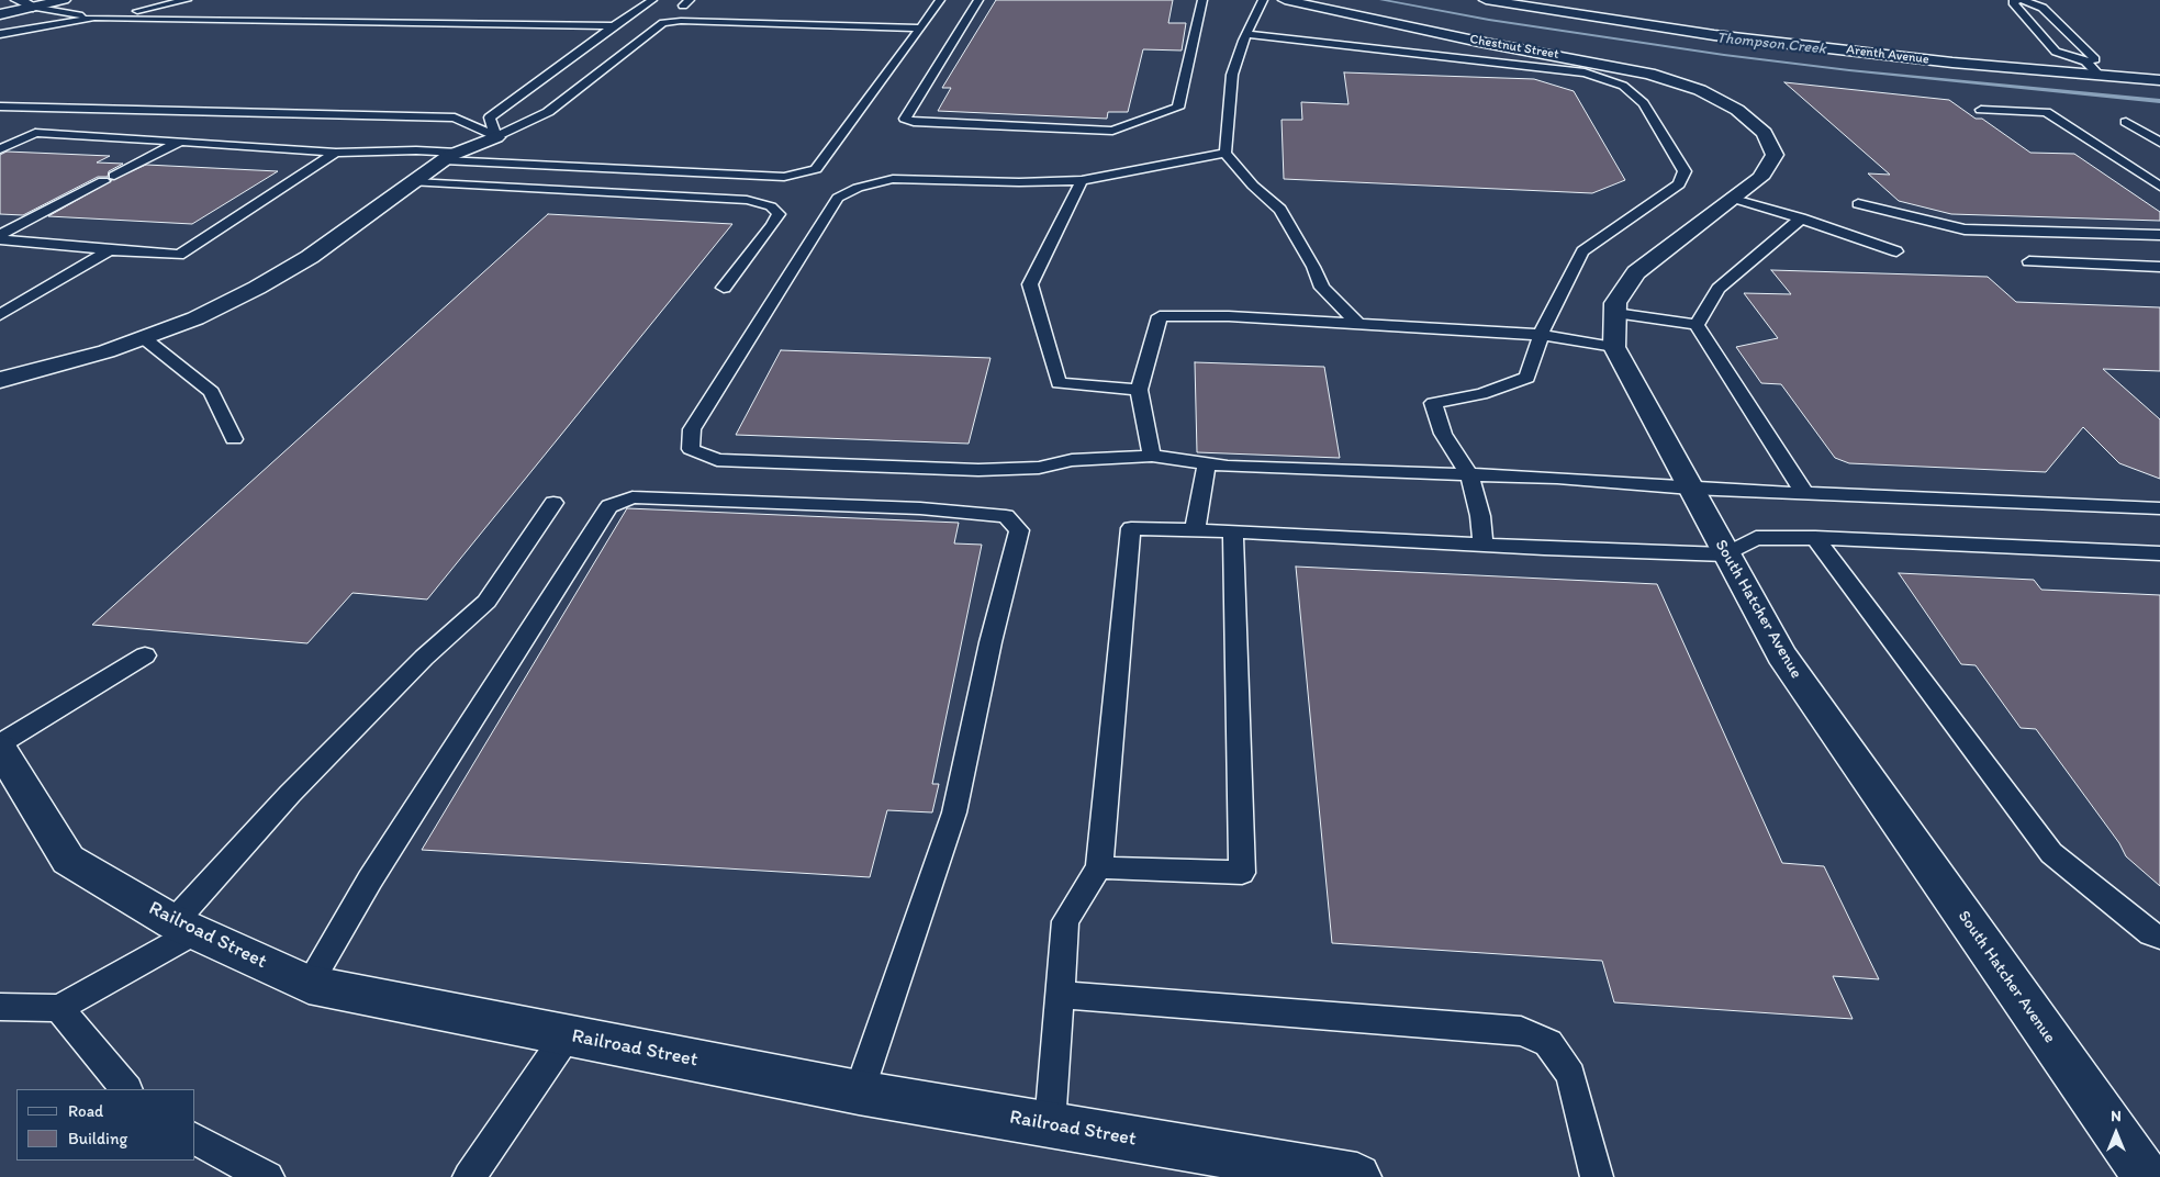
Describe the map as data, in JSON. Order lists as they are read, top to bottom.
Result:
{
  "streets": {
    "street": [
      "Chestnut Street",
      "Arenth Avenue",
      "South Hatcher Avenue",
      "Railroad Street"
    ]
  },
  "water": ["Thompson Creek"],
  "legend": ["Road", "Building"],
  "north": "top"
}
